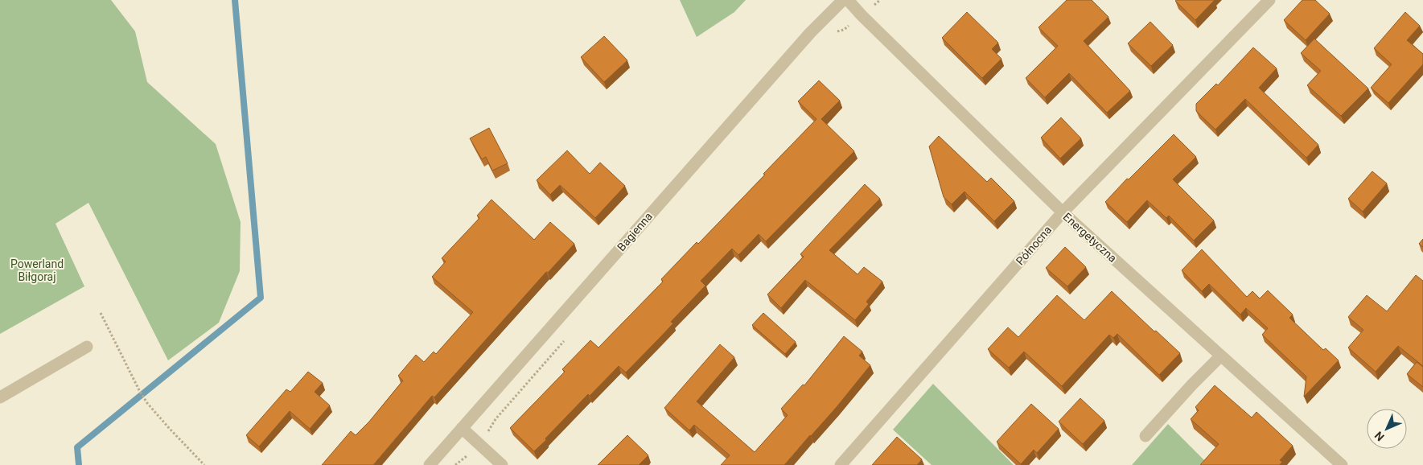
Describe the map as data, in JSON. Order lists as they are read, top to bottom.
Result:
{
  "streets": {
    "street": ["Bagienna", "Energetyczna", "Północna"]
  },
  "crossings": [
    ["Energetyczna", "Północna"]
  ],
  "parks": ["Powerland Biłgoraj"],
  "north": "bottom left"
}
